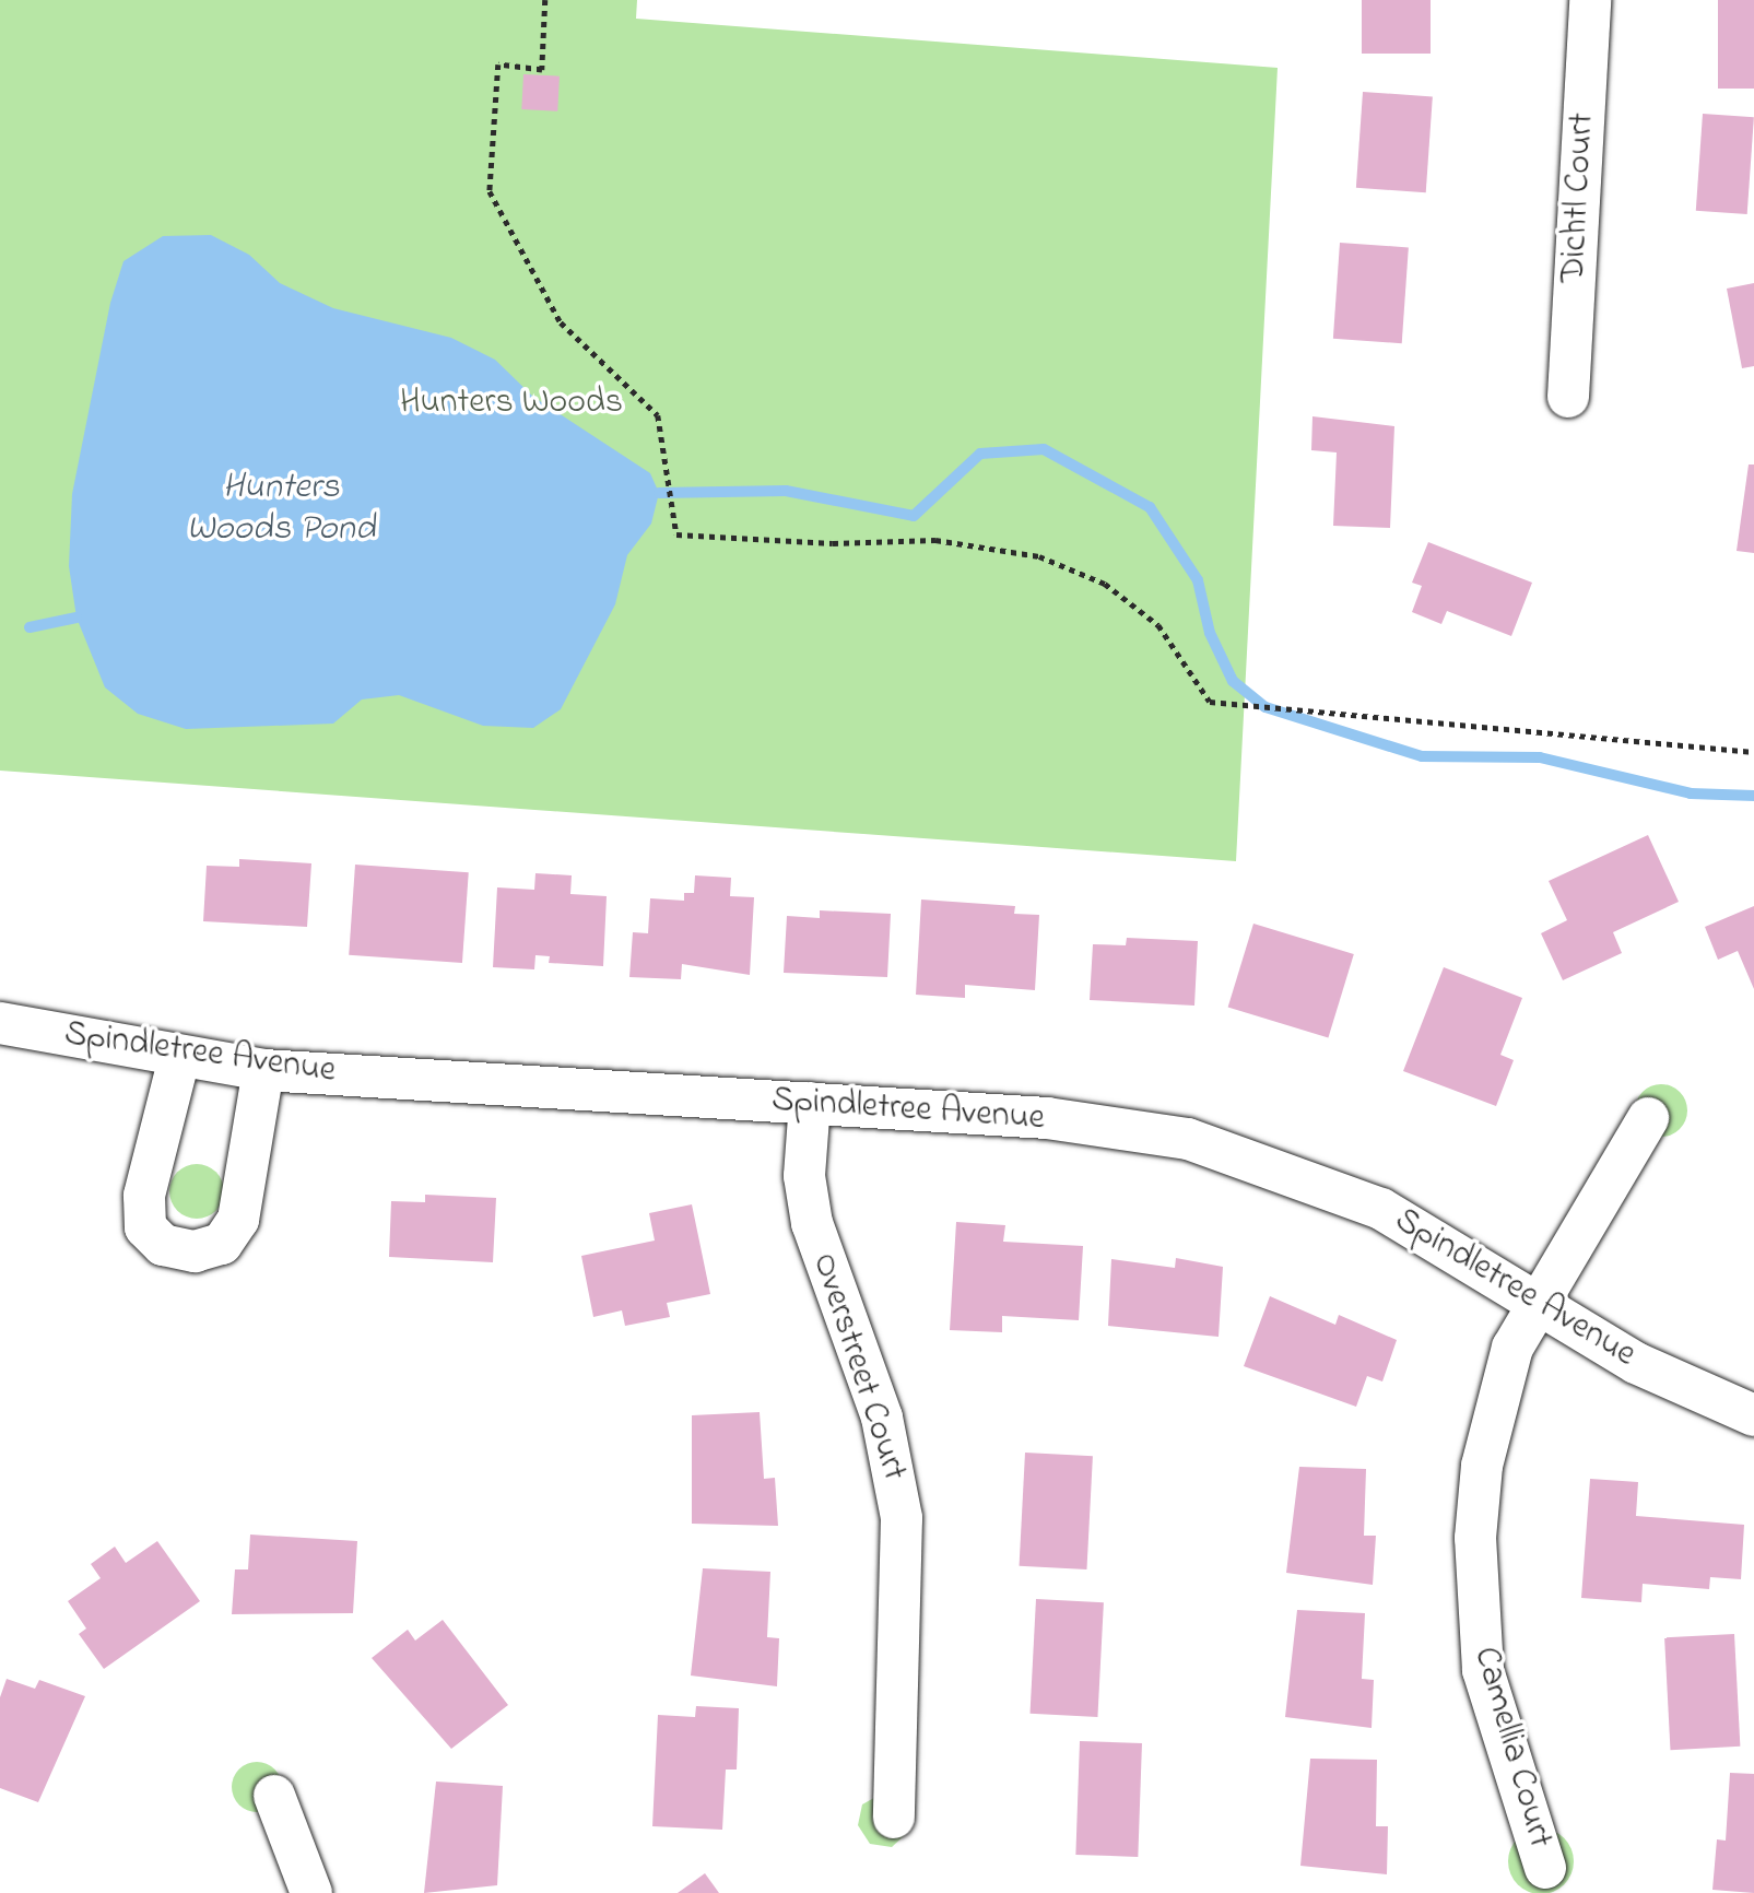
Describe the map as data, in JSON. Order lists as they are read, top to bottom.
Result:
{
  "streets": {
    "street": [
      "Dichtl Court",
      "Spindletree Avenue",
      "Overstreet Court",
      "Camellia Court"
    ]
  },
  "crossings": [
    ["Spindletree Avenue", "Overstreet Court"],
    ["Spindletree Avenue", "Camellia Court"]
  ],
  "water": ["Hunters Woods Pond"],
  "parks": ["Hunters Woods"]
}
